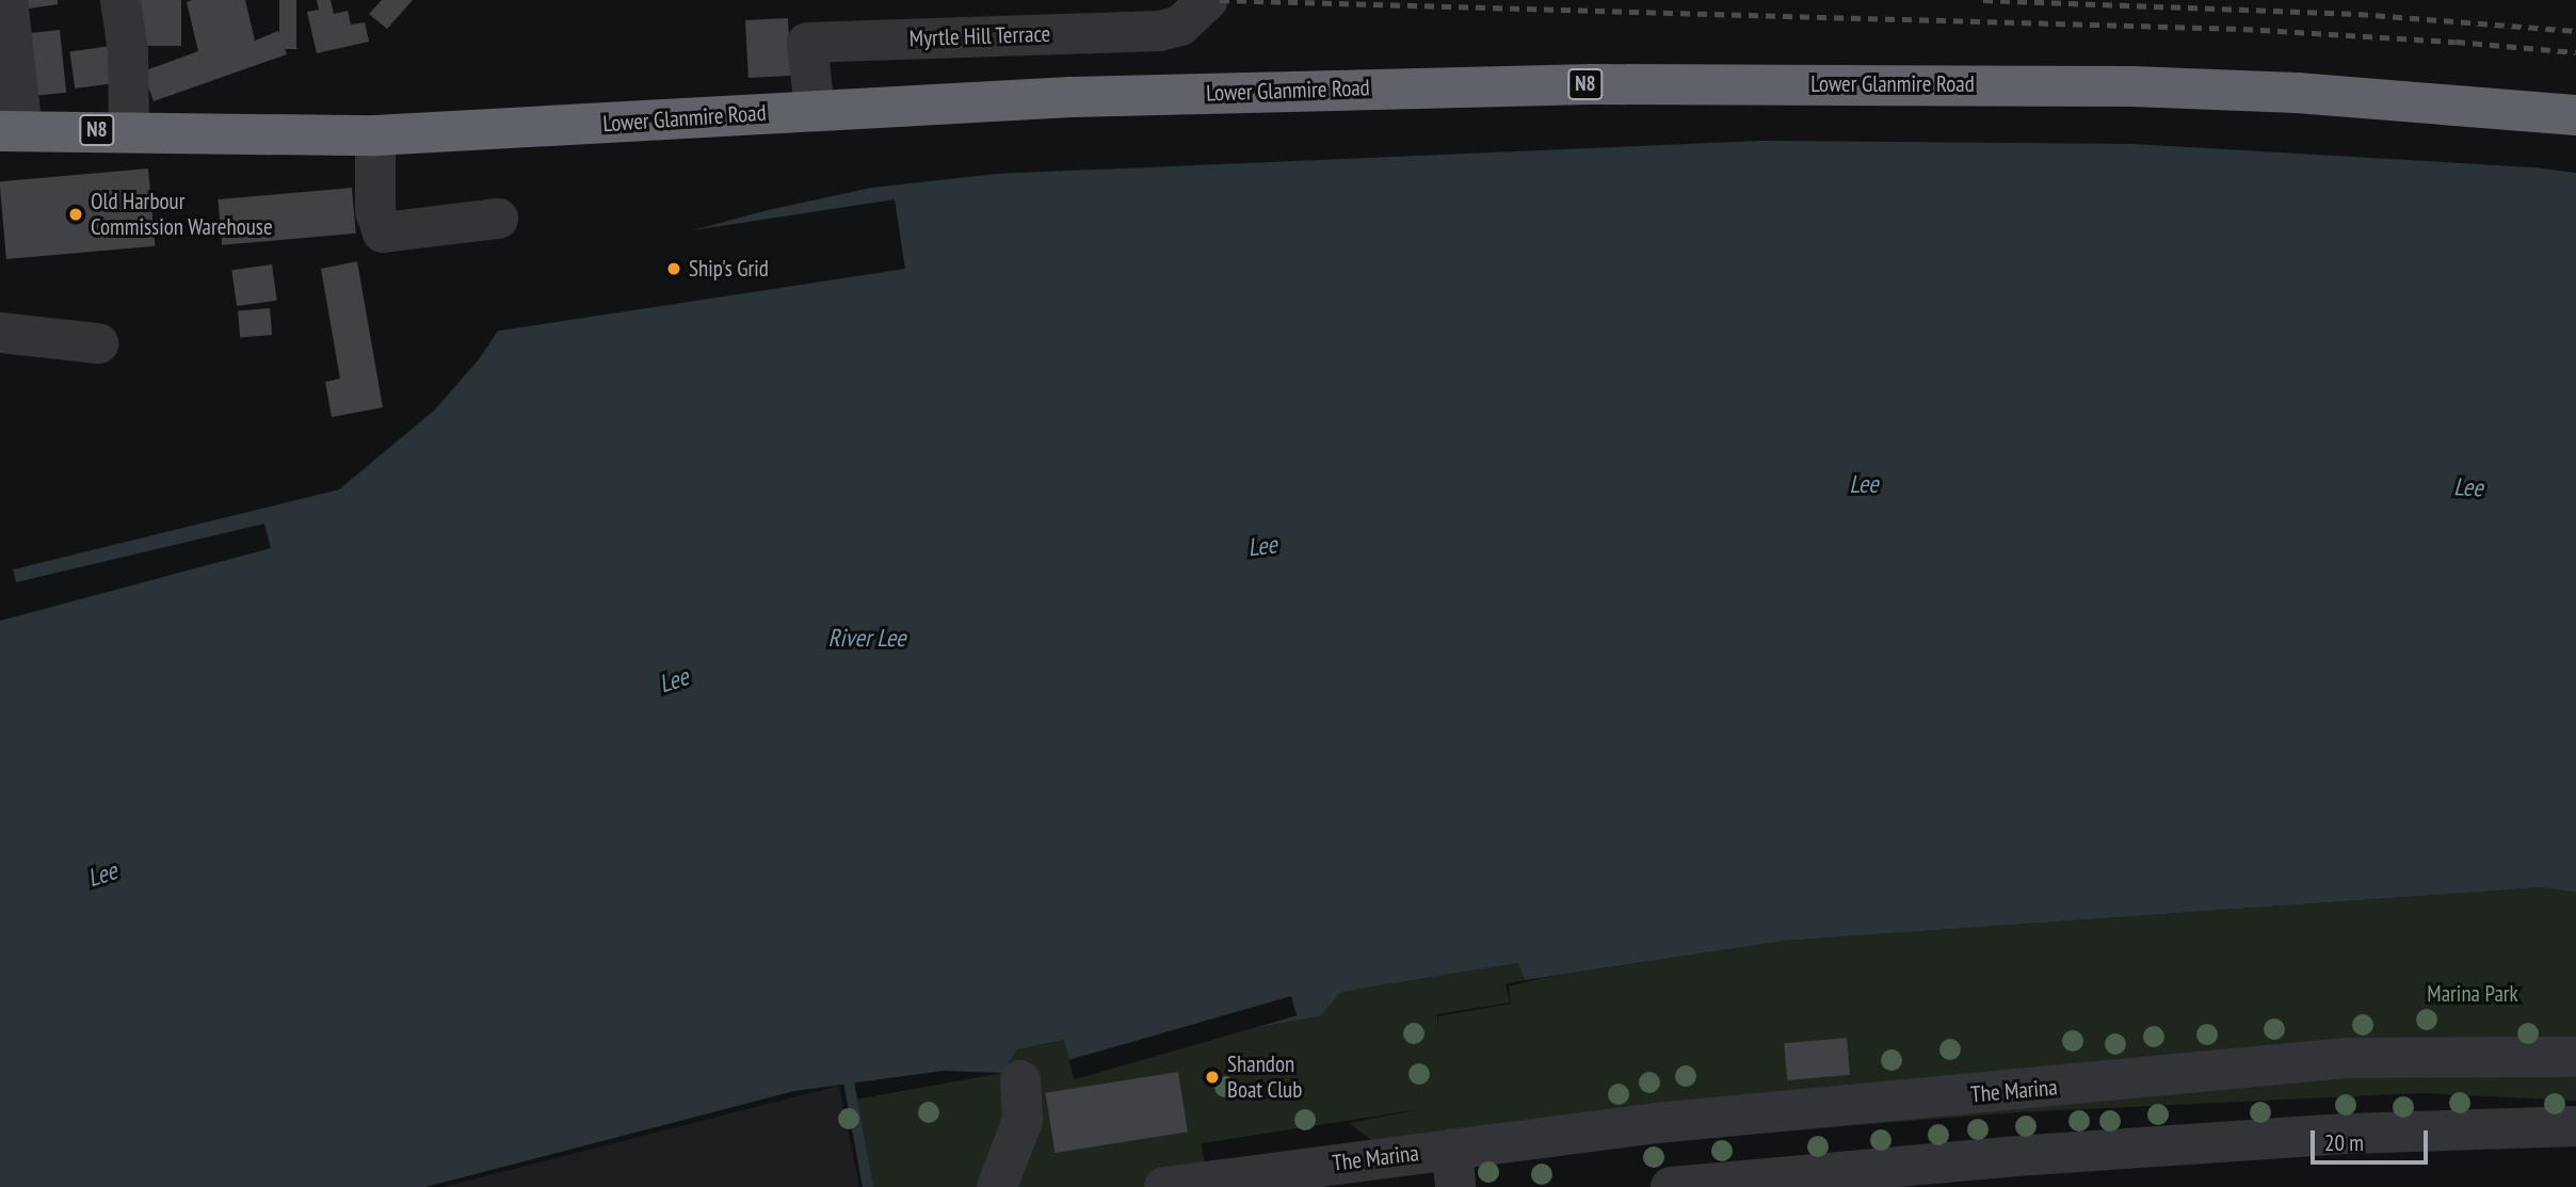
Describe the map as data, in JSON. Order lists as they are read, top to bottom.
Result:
{
  "streets": {
    "highway": ["N8", "Lower Glanmire Road"],
    "street": ["Myrtle Hill Terrace", "The Marina"]
  },
  "crossings": [
    ["Myrtle Hill Terrace", "Lower Glanmire Road"]
  ],
  "water": ["Lee", "River Lee"],
  "parks": ["Marina Park"],
  "places": ["Old Harbour Commission Warehouse", "Ship's Grid", "Shandon Boat Club"],
  "scale_bar": "20 m"
}
